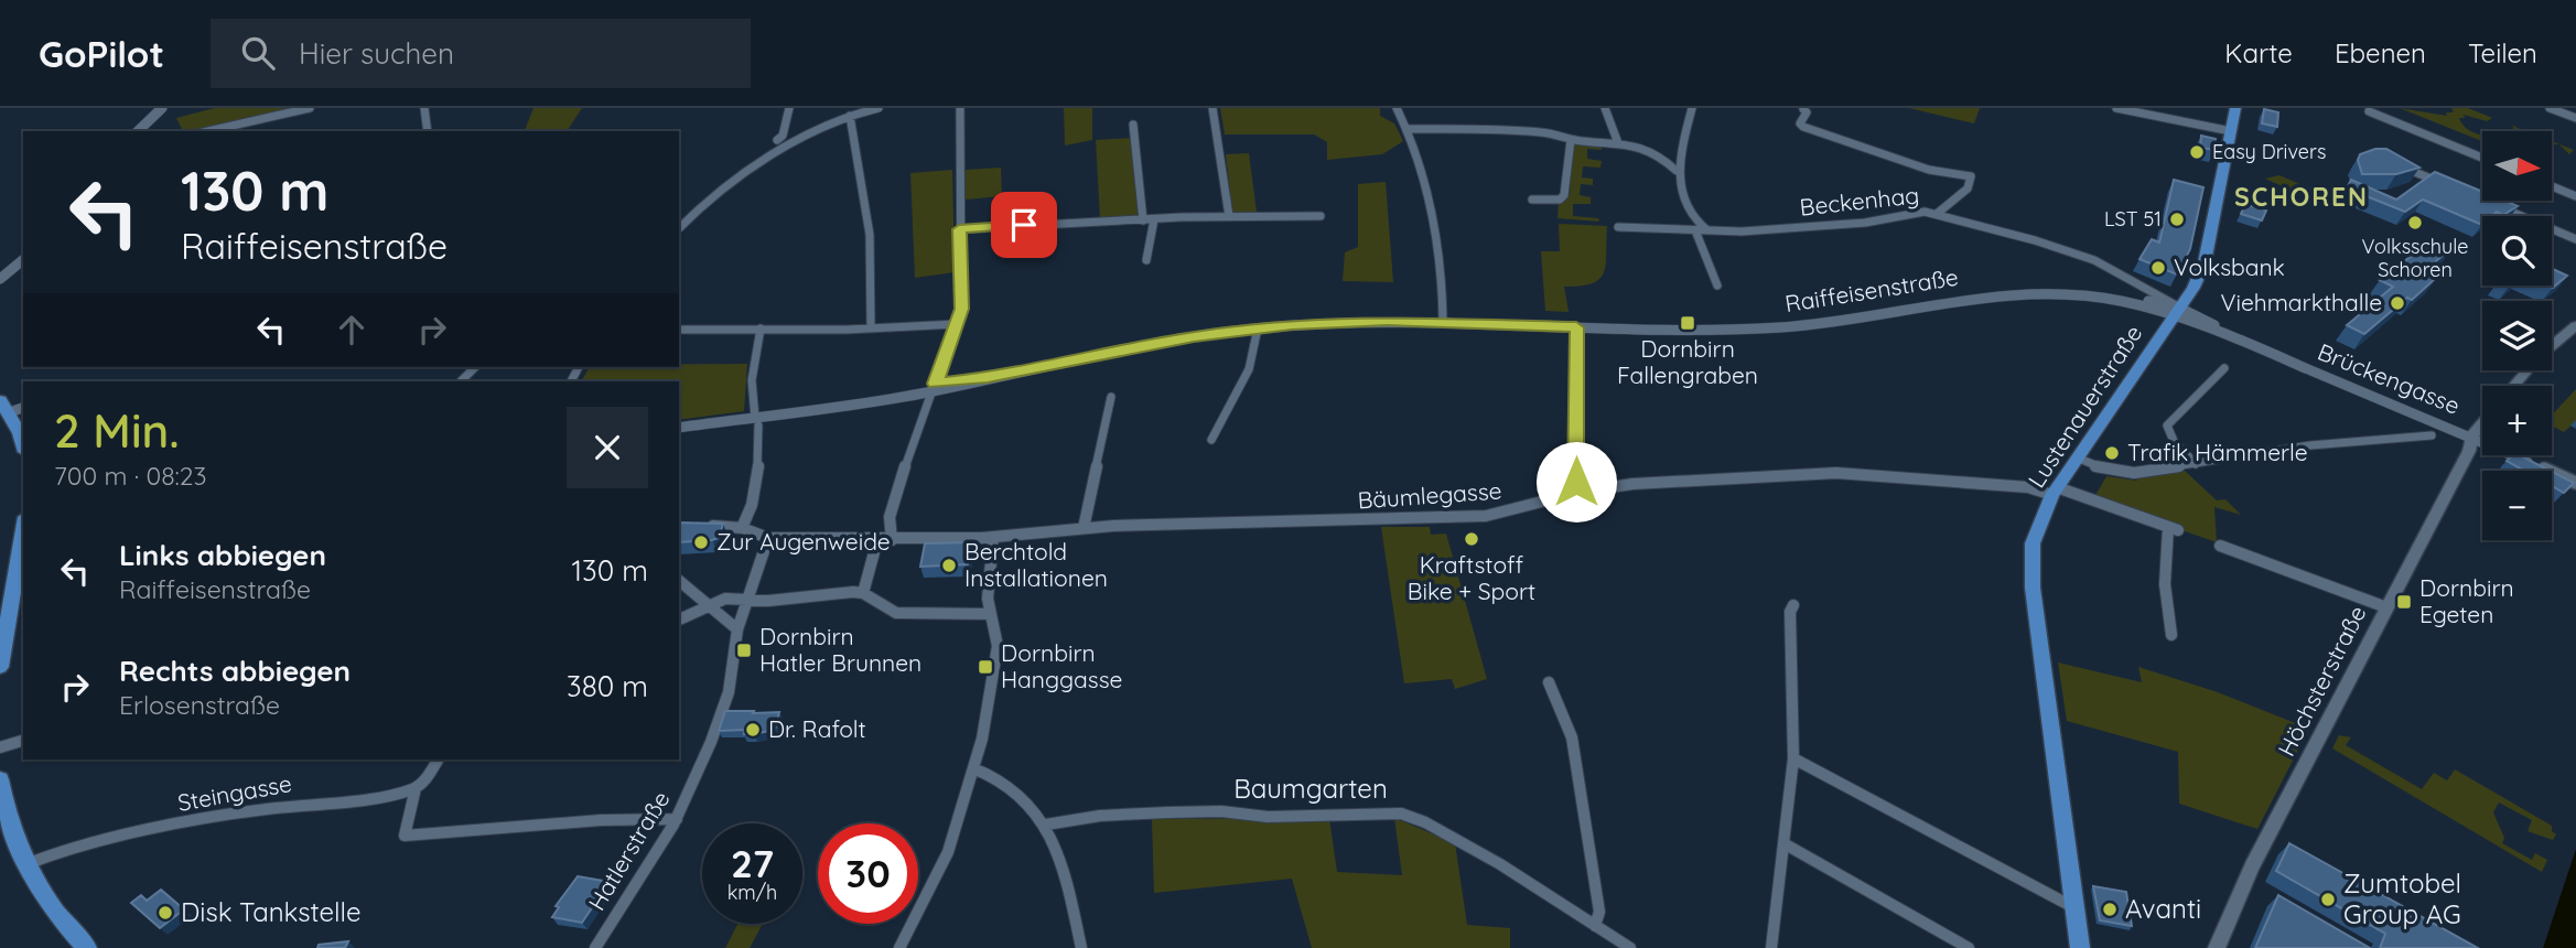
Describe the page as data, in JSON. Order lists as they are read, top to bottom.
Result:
{
  "streets": {
    "main road": ["Lustenauerstraße", "Höchsterstraße"],
    "street": [
      "Beckenhag",
      "Raiffeisenstraße",
      "Brückengasse",
      "Bäumlegasse",
      "Baumgarten",
      "Steingasse",
      "Hatlerstraße"
    ]
  },
  "crossings": [
    ["Beckenhag", "Raiffeisenstraße"],
    ["Beckenhag", "Brückengasse"],
    ["Beckenhag", "Lustenauerstraße"],
    ["Raiffeisenstraße", "Brückengasse"],
    ["Raiffeisenstraße", "Lustenauerstraße"],
    ["Brückengasse", "Lustenauerstraße"],
    ["Brückengasse", "Höchsterstraße"],
    ["Lustenauerstraße", "Bäumlegasse"],
    ["Bäumlegasse", "Hatlerstraße"]
  ],
  "districts": ["SCHOREN"],
  "places": {
    "other": [
      "Easy Drivers",
      "LST 51",
      "Volksschule Schoren",
      "Volksbank",
      "Viehmarkthalle",
      "Trafik Hämmerle",
      "Kraftstoff Bike + Sport",
      "Zur Augenweide",
      "Berchtold Installationen",
      "Dr. Rafolt",
      "Zumtobel Group AG",
      "Avanti",
      "Disk Tankstelle"
    ],
    "transit": [
      "Dornbirn Fallengraben",
      "Dornbirn Egeten",
      "Dornbirn Hatler Brunnen",
      "Dornbirn Hanggasse"
    ]
  },
  "north": "right",
  "page": {
    "header": "GoPilot",
    "search": "Hier suchen",
    "nav": ["Karte", "Ebenen", "Teilen"],
    "map_buttons": ["+", "−"],
    "turn": ["130 m", "Raiffeisenstraße"],
    "heading": ["2 Min.", "700 m · 08:23"],
    "list": [
      {
        "name": "Links abbiegen",
        "note": "Raiffeisenstraße",
        "value": "130 m"
      },
      {
        "name": "Rechts abbiegen",
        "note": "Erlosenstraße",
        "value": "380 m"
      }
    ],
    "speed": "27 km/h",
    "limit": "30"
  }
}
